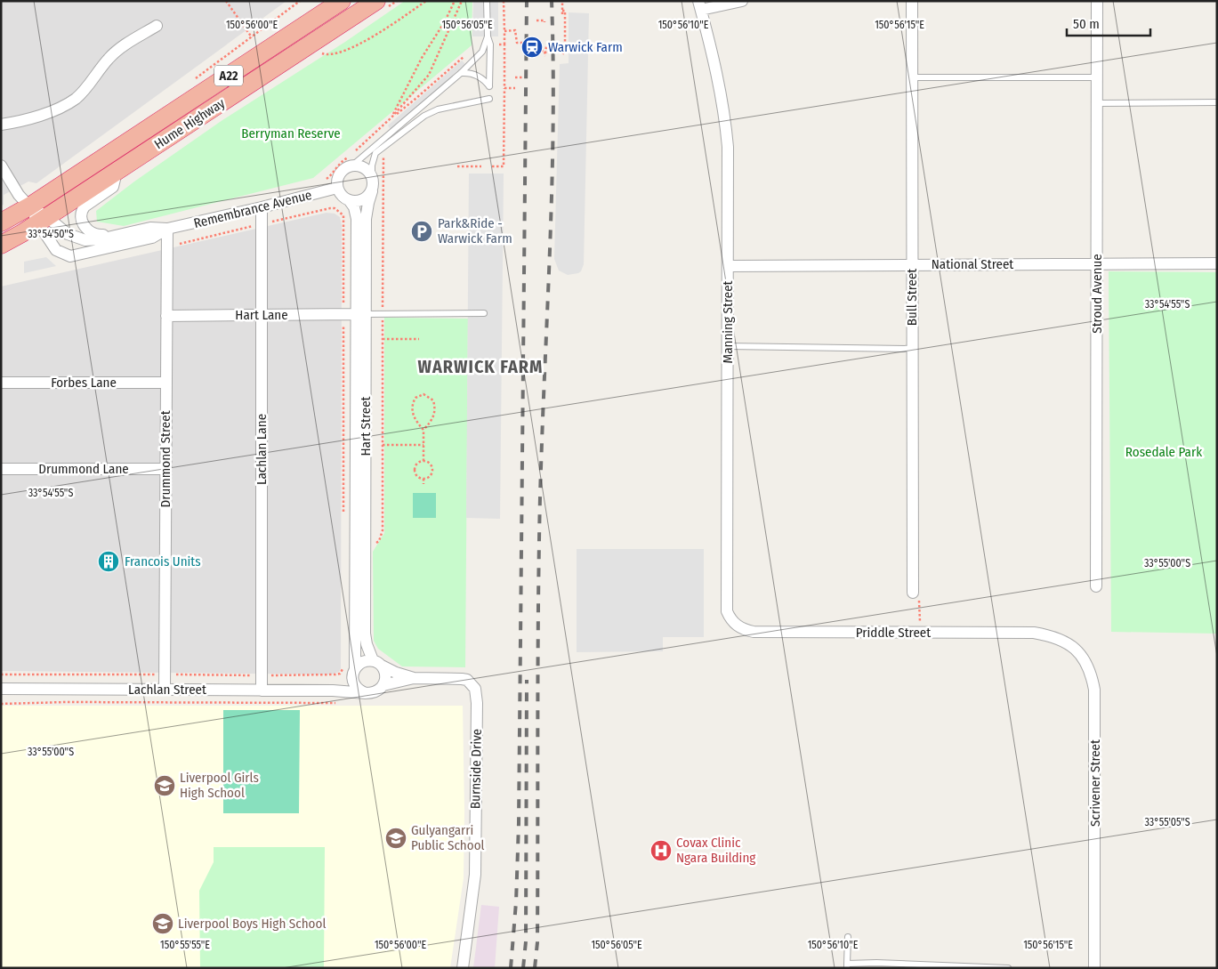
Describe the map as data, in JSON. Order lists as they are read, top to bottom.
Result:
{
  "streets": {
    "highway": ["A22", "Hume Highway"],
    "street": [
      "Remembrance Avenue",
      "National Street",
      "Stroud Avenue",
      "Bull Street",
      "Hart Lane",
      "Manning Street",
      "Forbes Lane",
      "Hart Street",
      "Lachlan Lane",
      "Drummond Street",
      "Drummond Lane",
      "Priddle Street",
      "Lachlan Street",
      "Burnside Drive",
      "Scrivener Street"
    ]
  },
  "crossings": [
    ["Hume Highway", "Remembrance Avenue"],
    ["Remembrance Avenue", "Hart Street"],
    ["Remembrance Avenue", "Lachlan Lane"],
    ["Remembrance Avenue", "Drummond Street"],
    ["National Street", "Stroud Avenue"],
    ["National Street", "Bull Street"],
    ["National Street", "Manning Street"],
    ["Hart Lane", "Hart Street"],
    ["Hart Lane", "Lachlan Lane"],
    ["Hart Lane", "Drummond Street"],
    ["Manning Street", "Priddle Street"],
    ["Forbes Lane", "Drummond Street"],
    ["Hart Street", "Burnside Drive"],
    ["Lachlan Lane", "Lachlan Street"],
    ["Drummond Street", "Drummond Lane"],
    ["Drummond Street", "Lachlan Street"],
    ["Priddle Street", "Scrivener Street"]
  ],
  "districts": ["WARWICK FARM"],
  "parks": ["Berryman Reserve", "Rosedale Park"],
  "places": {
    "station": ["Warwick Farm"],
    "parking": ["Park&Ride - Warwick Farm"],
    "building": ["Francois Units"],
    "school or university": ["Liverpool Girls High School", "Gulyangarri Public School", "Liverpool Boys High School"],
    "hospital": ["Covax Clinic Ngara Building"]
  },
  "scale_bar": "50 m",
  "coordinates": [
    "150°56'00\"E",
    "150°56'05\"E",
    "150°56'10\"E",
    "150°56'15\"E",
    "33°54'50\"S",
    "33°54'55\"S",
    "33°55'00\"S",
    "33°55'05\"S",
    "150°55'55\"E"
  ]
}
